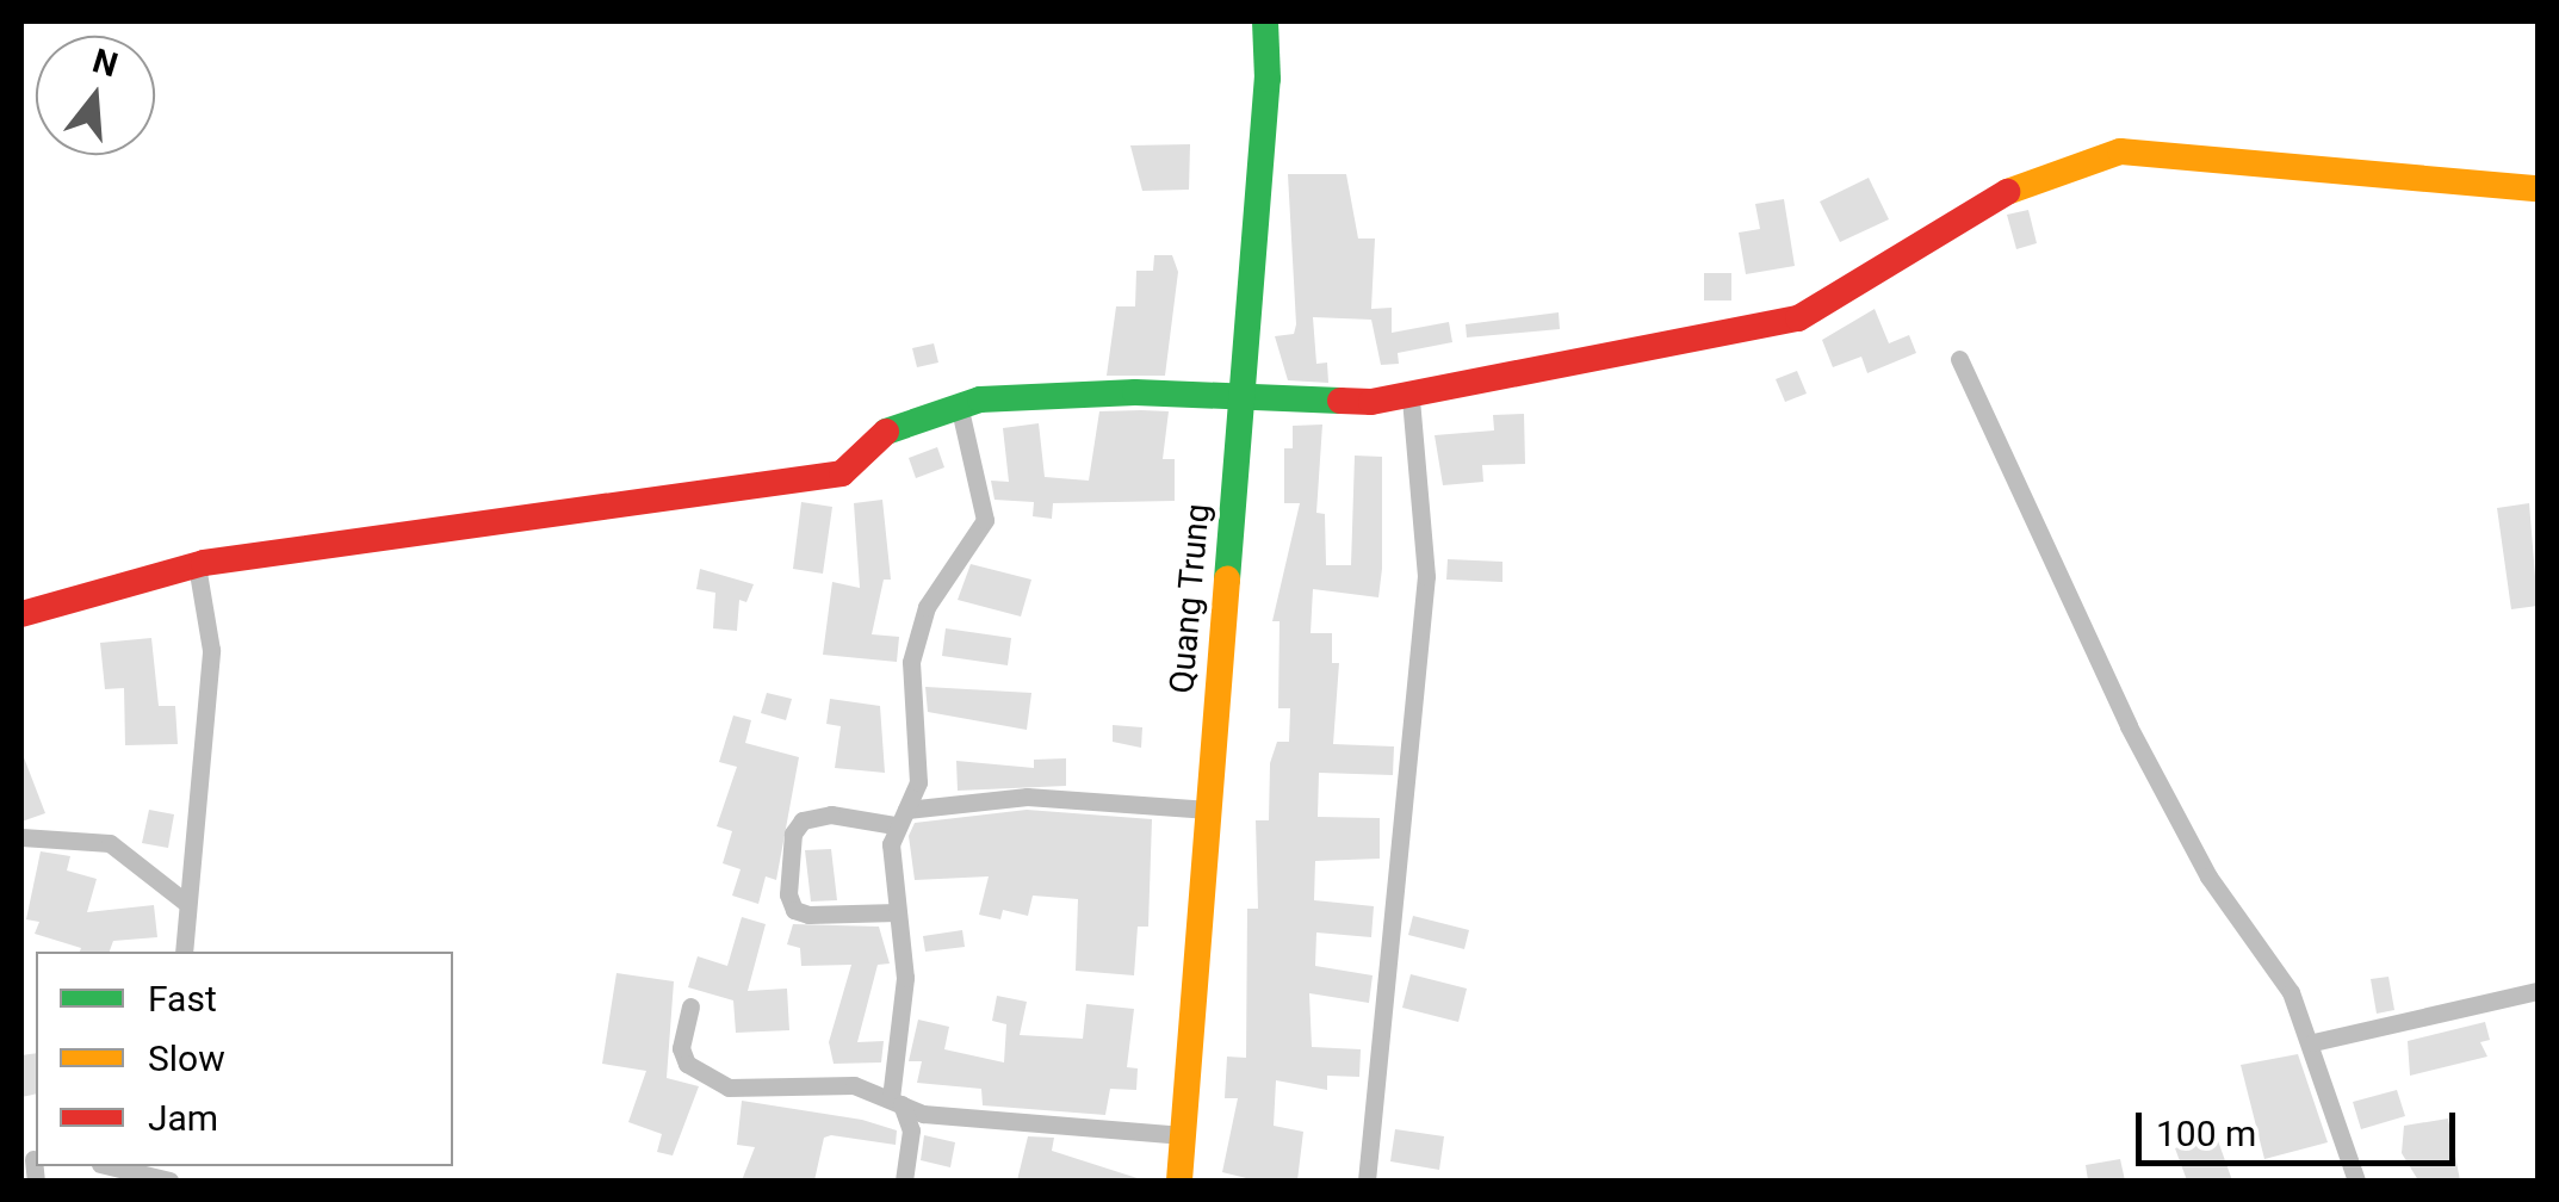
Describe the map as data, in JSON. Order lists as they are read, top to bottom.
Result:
{
  "streets": {
    "street": ["Quang Trung"]
  },
  "legend": ["Fast", "Slow", "Jam"],
  "scale_bar": "100 m",
  "north": "top"
}
